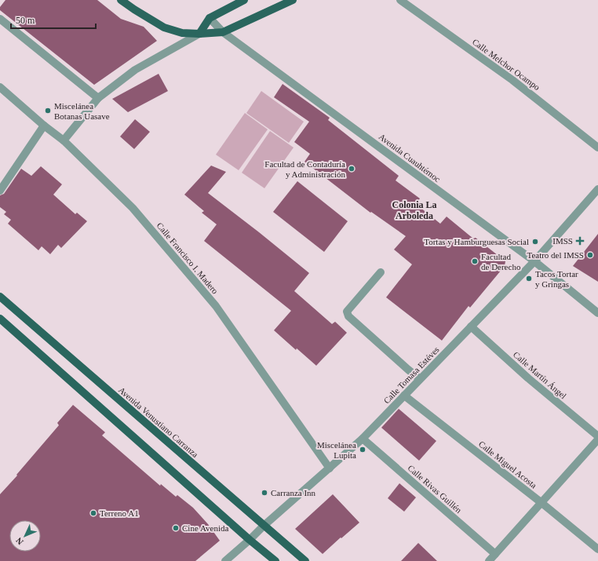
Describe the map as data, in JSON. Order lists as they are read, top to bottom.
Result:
{
  "streets": {
    "main road": ["Avenida Venustiano Carranza"],
    "street": [
      "Calle Melchor Ocampo",
      "Avenida Cuauhtémoc",
      "Calle Francisco I. Madero",
      "Calle Tomasa Estéves",
      "Calle Martín Ángel",
      "Calle Miguel Acosta",
      "Calle Rivas Guillén"
    ]
  },
  "crossings": [
    ["Avenida Cuauhtémoc", "Calle Tomasa Estéves"],
    ["Calle Francisco I. Madero", "Calle Tomasa Estéves"],
    ["Calle Tomasa Estéves", "Calle Martín Ángel"],
    ["Calle Tomasa Estéves", "Avenida Venustiano Carranza"],
    ["Calle Tomasa Estéves", "Calle Miguel Acosta"],
    ["Calle Tomasa Estéves", "Calle Rivas Guillén"]
  ],
  "districts": ["Colonia La Arboleda"],
  "places": {
    "other": [
      "Miscelánea Botanas Uasave",
      "Facultad de Contaduría y Administración",
      "Tortas y Hamburguesas Social",
      "Teatro del IMSS",
      "Facultad de Derecho",
      "Tacos Tortar y Gringas",
      "Miscelánea Lupita",
      "Carranza Inn",
      "Terreno A1",
      "Cine Avenida"
    ],
    "health": ["IMSS"]
  },
  "scale_bar": "50 m",
  "north": "bottom left"
}
